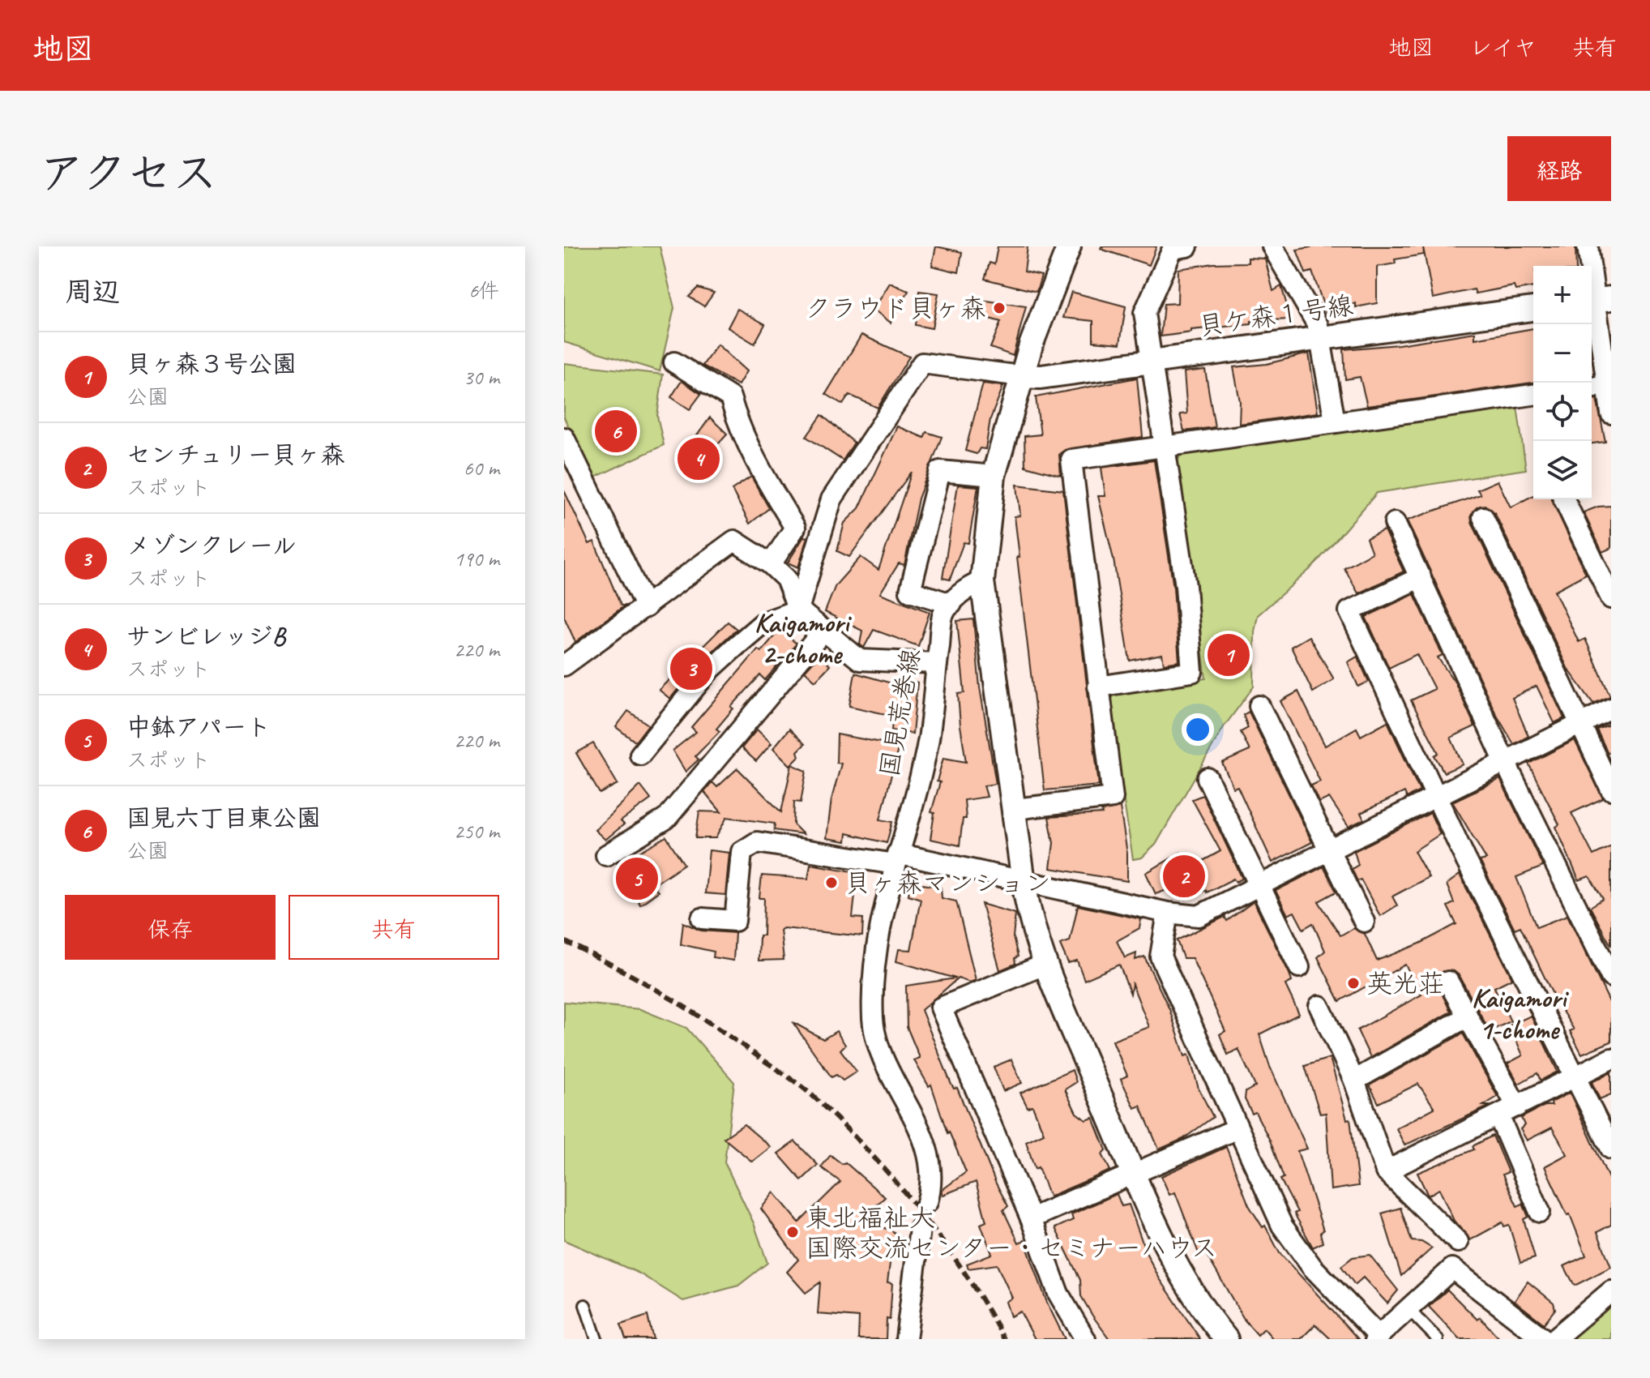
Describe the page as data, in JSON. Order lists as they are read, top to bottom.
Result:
{
  "streets": {
    "street": ["貝ケ森１号線", "国見荒巻線"]
  },
  "districts": ["Kaigamori 2-chome", "Kaigamori 1-chome"],
  "places": [
    "クラウド貝ヶ森",
    "貝ヶ森マンション",
    "英光荘",
    "東北福祉大 国際交流センター・セミナーハウス"
  ],
  "page": {
    "header": "地図",
    "nav": ["地図", "レイヤ", "共有"],
    "title": "アクセス",
    "buttons": [
      "経路",
      ["保存", "共有"]
    ],
    "heading": ["周辺", "6件"],
    "map_buttons": ["+", "−"],
    "list": [
      {
        "mark": "1",
        "name": "貝ヶ森３号公園",
        "note": "公園",
        "value": "30 m"
      },
      {
        "mark": "2",
        "name": "センチュリー貝ヶ森",
        "note": "スポット",
        "value": "60 m"
      },
      {
        "mark": "3",
        "name": "メゾンクレール",
        "note": "スポット",
        "value": "190 m"
      },
      {
        "mark": "4",
        "name": "サンビレッジB",
        "note": "スポット",
        "value": "220 m"
      },
      {
        "mark": "5",
        "name": "中鉢アパート",
        "note": "スポット",
        "value": "220 m"
      },
      {
        "mark": "6",
        "name": "国見六丁目東公園",
        "note": "公園",
        "value": "250 m"
      }
    ],
    "pins": [
      "6",
      "4",
      "1",
      "3",
      "2",
      "5"
    ]
  }
}
